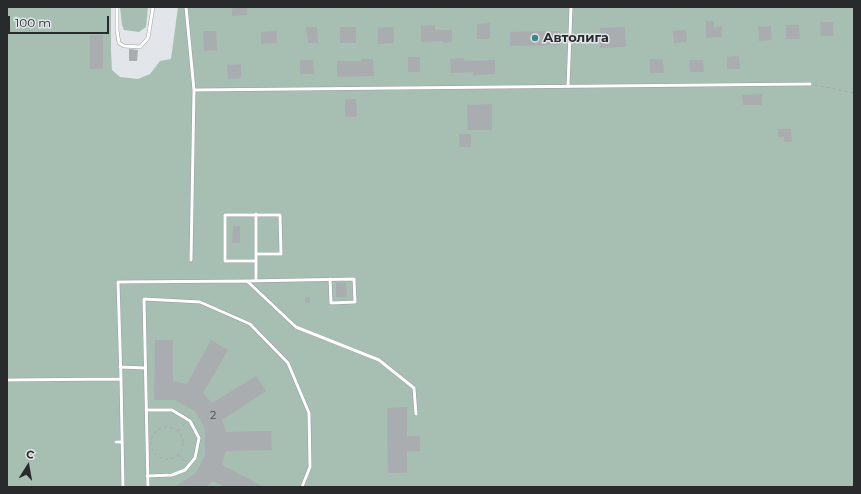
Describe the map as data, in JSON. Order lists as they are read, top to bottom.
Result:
{
  "places": ["Автолига"],
  "house_numbers": ["2"],
  "scale_bar": "100 m",
  "north": "top"
}
